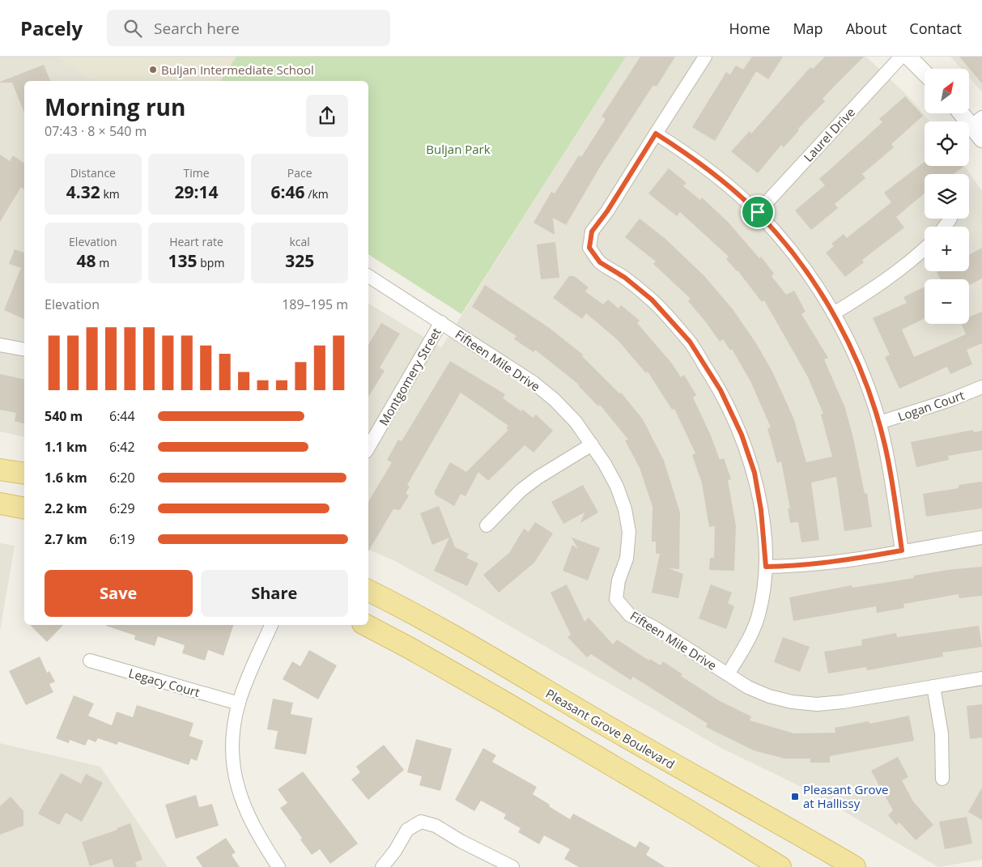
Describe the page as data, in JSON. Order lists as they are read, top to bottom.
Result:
{
  "streets": {
    "main road": ["Pleasant Grove Boulevard"],
    "street": [
      "Laurel Drive",
      "Fifteen Mile Drive",
      "Montgomery Street",
      "Logan Court",
      "Legacy Court"
    ]
  },
  "crossings": [
    ["Fifteen Mile Drive", "Montgomery Street"]
  ],
  "parks": ["Buljan Park"],
  "places": {
    "other": ["Buljan Intermediate School"],
    "transit": ["Pleasant Grove at Hallissy"]
  },
  "north": "top right",
  "page": {
    "header": "Pacely",
    "search": "Search here",
    "nav": [
      "Home",
      "Map",
      "About",
      "Contact"
    ],
    "map_buttons": ["+", "−"],
    "heading": ["Morning run", "07:43 · 8 × 540 m"],
    "stats": [
      ["Distance", "4.32 km"],
      ["Time", "29:14"],
      ["Pace", "6:46 /km"],
      ["Elevation", "48 m"],
      ["Heart rate", "135 bpm"],
      ["kcal", "325"]
    ],
    "chart": ["Elevation", "189–195 m"],
    "list": [
      {
        "name": "540 m",
        "note": "6:44"
      },
      {
        "name": "1.1 km",
        "note": "6:42"
      },
      {
        "name": "1.6 km",
        "note": "6:20"
      },
      {
        "name": "2.2 km",
        "note": "6:29"
      },
      {
        "name": "2.7 km",
        "note": "6:19"
      }
    ],
    "buttons": ["Save", "Share"]
  }
}
